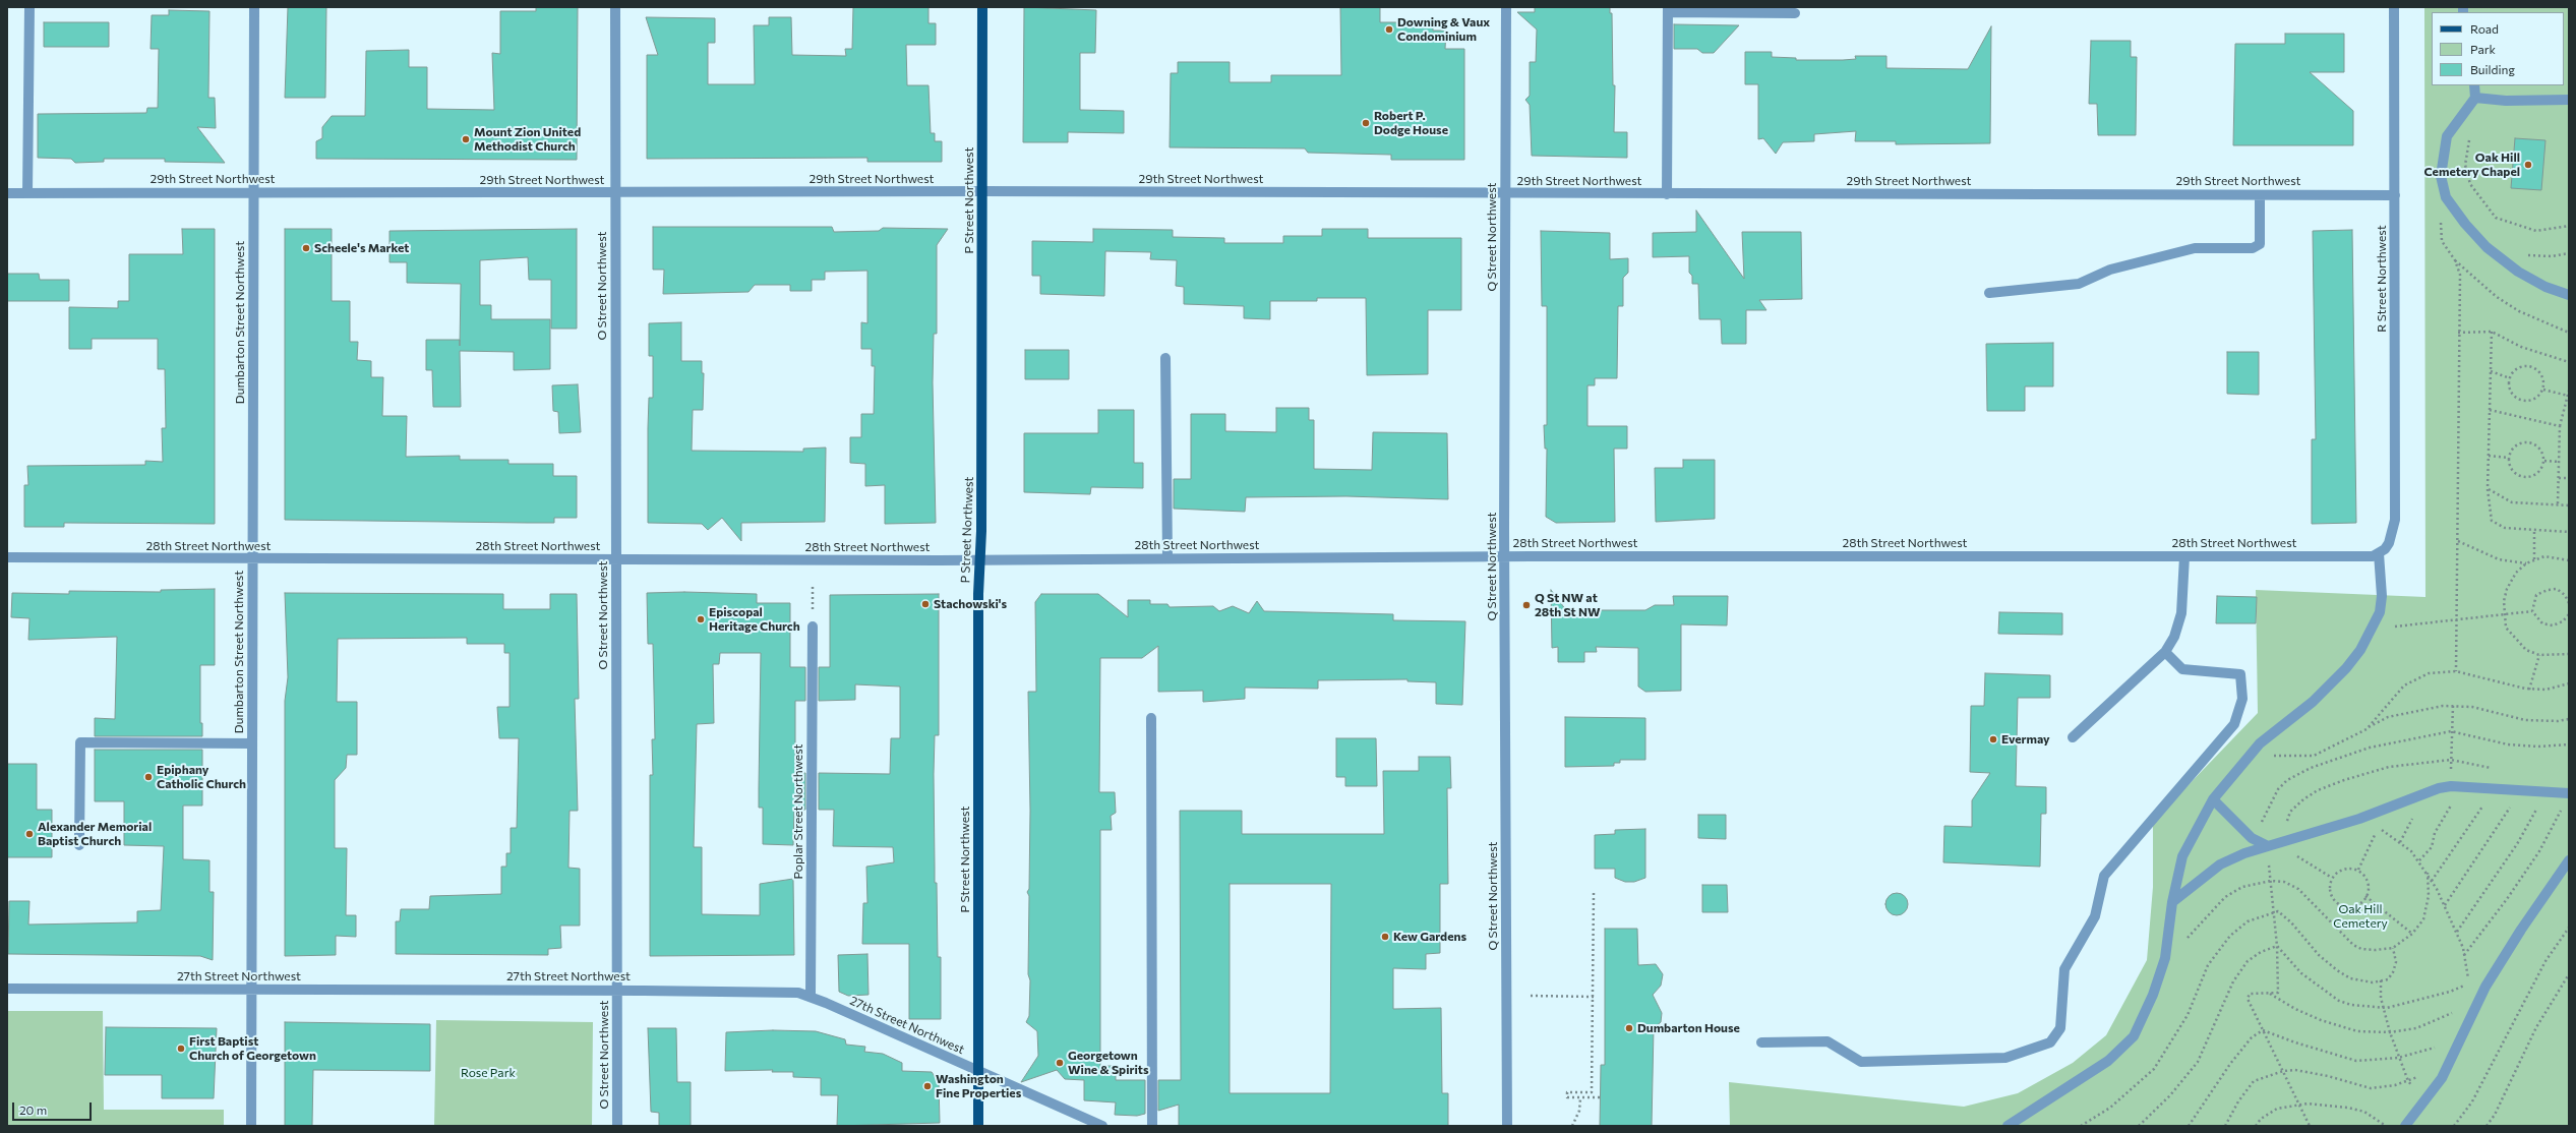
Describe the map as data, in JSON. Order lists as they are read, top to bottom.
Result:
{
  "streets": {
    "main road": ["P Street Northwest"],
    "street": [
      "29th Street Northwest",
      "Q Street Northwest",
      "R Street Northwest",
      "O Street Northwest",
      "Dumbarton Street Northwest",
      "28th Street Northwest",
      "Poplar Street Northwest",
      "27th Street Northwest"
    ]
  },
  "crossings": [
    ["29th Street Northwest", "P Street Northwest"],
    ["29th Street Northwest", "Q Street Northwest"],
    ["29th Street Northwest", "R Street Northwest"],
    ["29th Street Northwest", "O Street Northwest"],
    ["29th Street Northwest", "Dumbarton Street Northwest"],
    ["P Street Northwest", "28th Street Northwest"],
    ["P Street Northwest", "27th Street Northwest"],
    ["Q Street Northwest", "28th Street Northwest"],
    ["R Street Northwest", "28th Street Northwest"],
    ["O Street Northwest", "28th Street Northwest"],
    ["O Street Northwest", "27th Street Northwest"],
    ["Dumbarton Street Northwest", "28th Street Northwest"],
    ["Dumbarton Street Northwest", "27th Street Northwest"],
    ["Poplar Street Northwest", "27th Street Northwest"]
  ],
  "parks": ["Oak Hill Cemetery", "Rose Park"],
  "places": [
    "Downing & Vaux Condominium",
    "Robert P. Dodge House",
    "Mount Zion United Methodist Church",
    "Oak Hill Cemetery Chapel",
    "Scheele's Market",
    "Stachowski's",
    "Q St NW at 28th St NW",
    "Episcopal Heritage Church",
    "Evermay",
    "Epiphany Catholic Church",
    "Alexander Memorial Baptist Church",
    "Kew Gardens",
    "Dumbarton House",
    "First Baptist Church of Georgetown",
    "Georgetown Wine & Spirits",
    "Washington Fine Properties"
  ],
  "legend": ["Road", "Park", "Building"],
  "scale_bar": "20 m"
}
